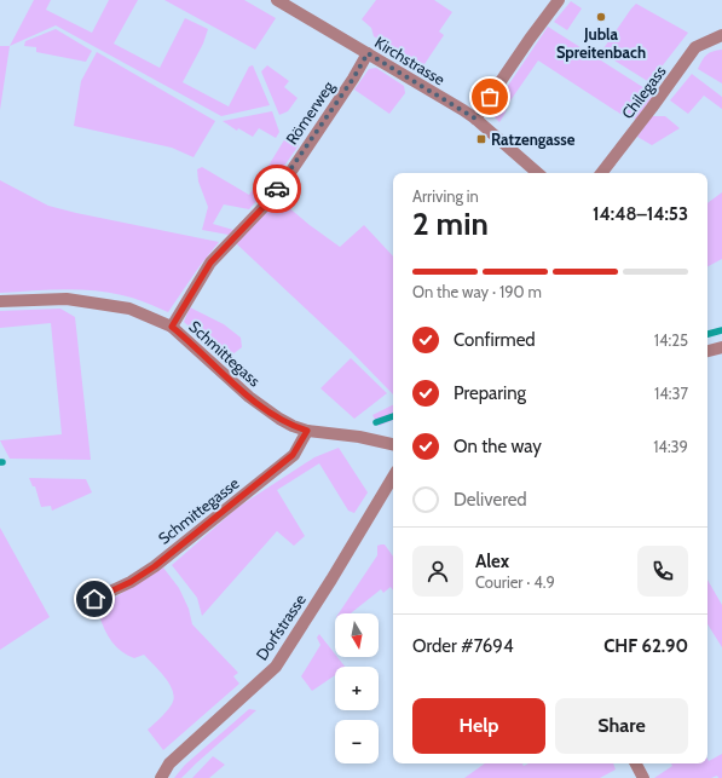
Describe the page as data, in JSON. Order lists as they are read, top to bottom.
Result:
{
  "streets": {
    "street": [
      "Kirchstrasse",
      "Chilegass",
      "Römerweg",
      "Schmittegass",
      "Schmittegasse",
      "Dorfstrasse"
    ]
  },
  "crossings": [
    ["Kirchstrasse", "Römerweg"],
    ["Römerweg", "Schmittegass"],
    ["Schmittegass", "Schmittegasse"]
  ],
  "places": {
    "other": ["Jubla Spreitenbach"],
    "transit": ["Ratzengasse"]
  },
  "north": "bottom",
  "page": {
    "heading": ["2 min", "Arriving in", "14:48–14:53"],
    "panel": [
      "Alex",
      "Courier · 4.9",
      "Order #7694",
      "CHF 62.90"
    ],
    "bar": "On the way · 190 m",
    "list": [
      ["Confirmed", "14:25"],
      ["Preparing", "14:37"],
      ["On the way", "14:39"],
      "Delivered"
    ],
    "map_buttons": ["+", "−"],
    "buttons": ["Help", "Share"]
  }
}
